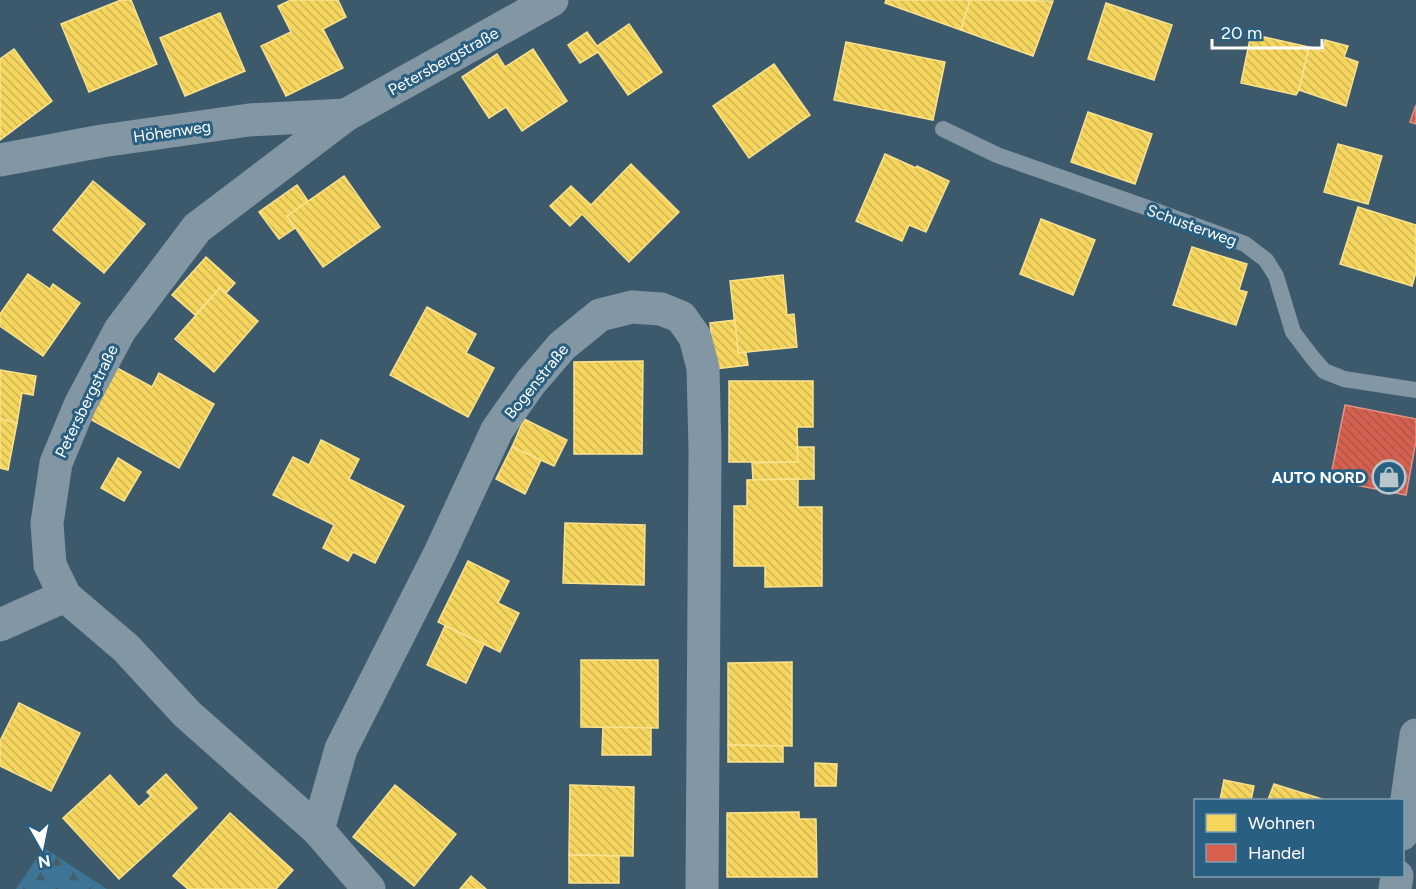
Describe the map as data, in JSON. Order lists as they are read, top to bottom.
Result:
{
  "streets": {
    "street": ["Petersbergstraße", "Höhenweg", "Bogenstraße"],
    "lane": ["Schusterweg"]
  },
  "crossings": [
    ["Petersbergstraße", "Höhenweg"],
    ["Petersbergstraße", "Bogenstraße"]
  ],
  "places": {
    "shop": ["AUTO NORD"]
  },
  "legend": ["Wohnen", "Handel"],
  "scale_bar": "20 m",
  "north": "bottom"
}
